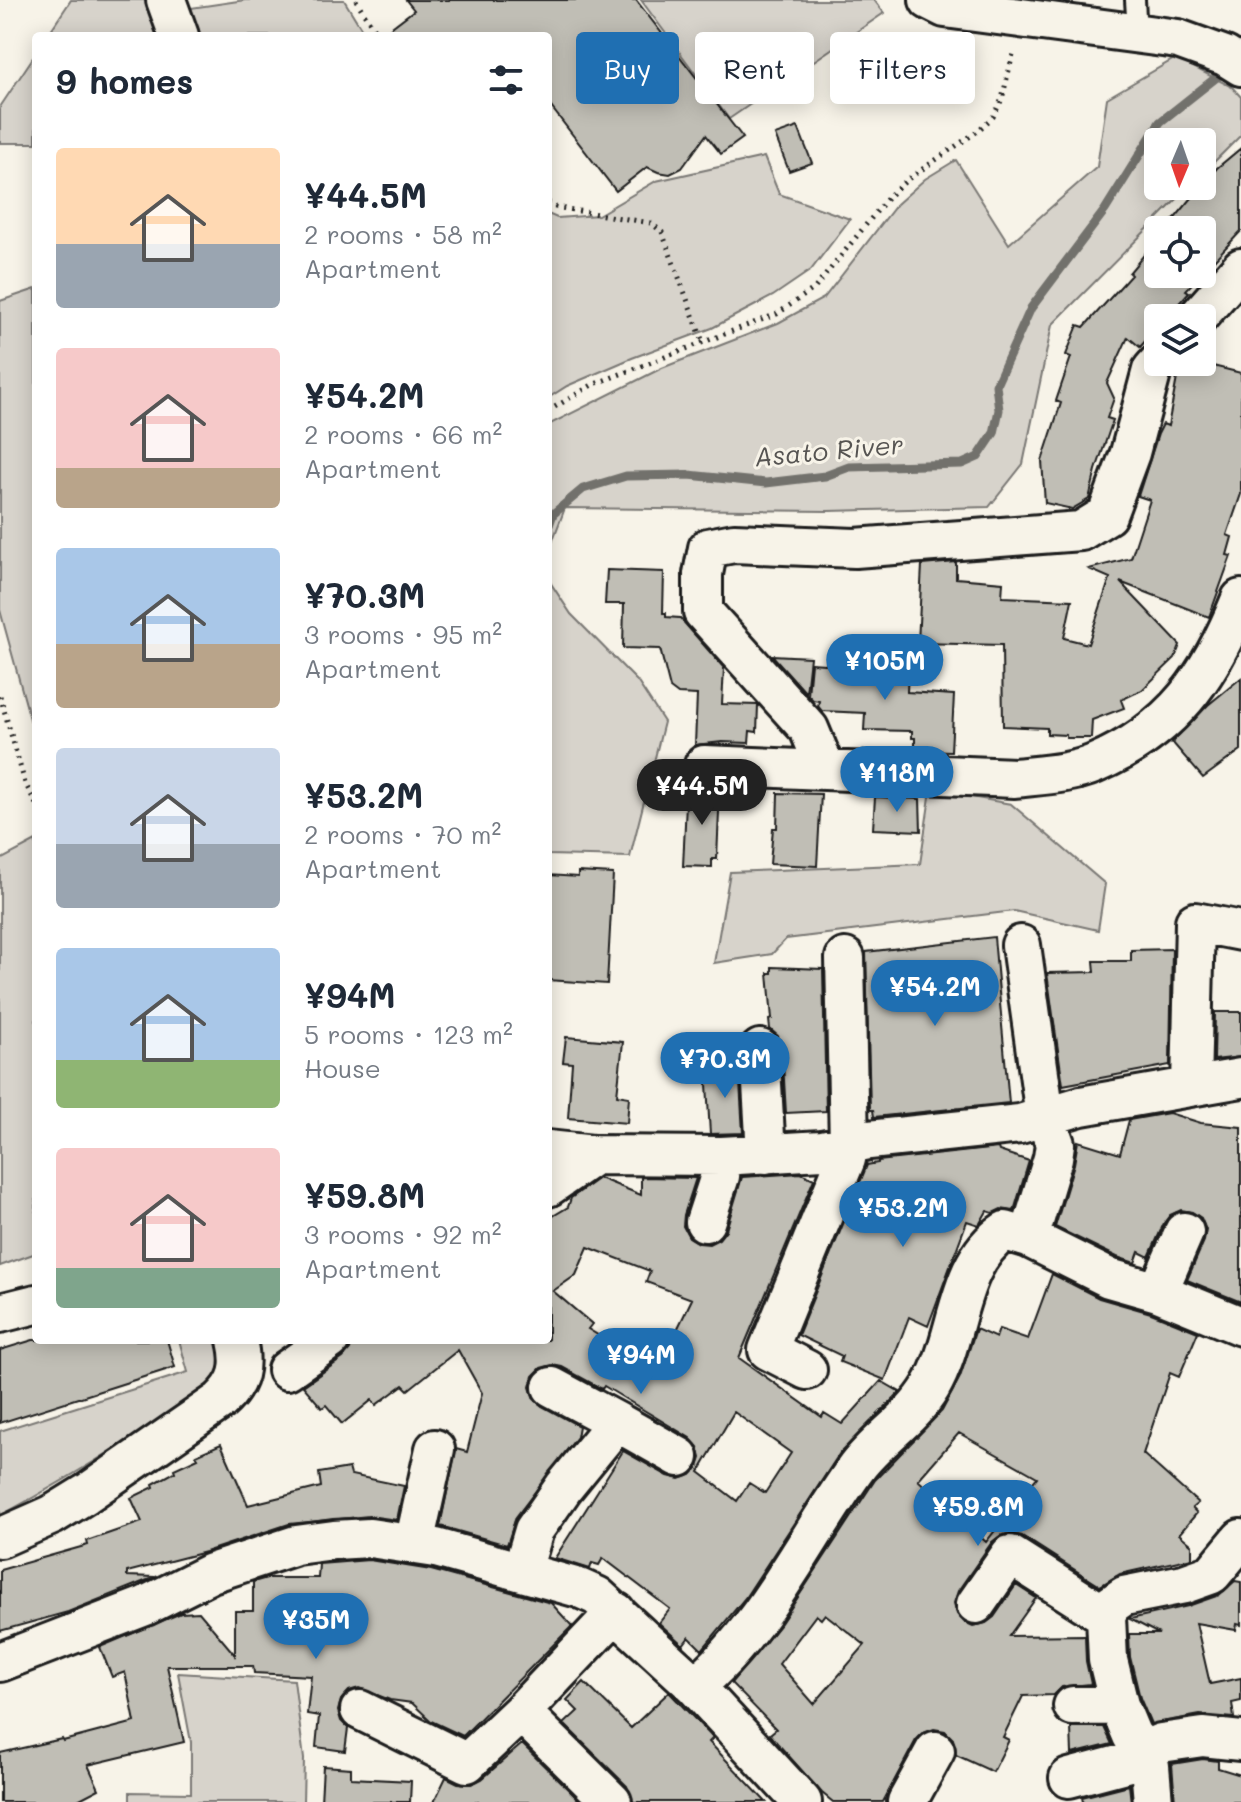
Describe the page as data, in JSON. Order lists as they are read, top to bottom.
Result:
{
  "water": ["Asato River"],
  "north": "bottom",
  "page": {
    "chip": ["Buy", "Rent", "Filters"],
    "heading": "9 homes",
    "list": [
      {
        "name": "¥44.5M",
        "note": "2 rooms · 58 m² · Apartment"
      },
      {
        "name": "¥54.2M",
        "note": "2 rooms · 66 m² · Apartment"
      },
      {
        "name": "¥70.3M",
        "note": "3 rooms · 95 m² · Apartment"
      },
      {
        "name": "¥53.2M",
        "note": "2 rooms · 70 m² · Apartment"
      },
      {
        "name": "¥94M",
        "note": "5 rooms · 123 m² · House"
      },
      {
        "name": "¥59.8M",
        "note": "3 rooms · 92 m² · Apartment"
      }
    ],
    "price": [
      "¥105M",
      "¥118M",
      "¥44.5M",
      "¥54.2M",
      "¥70.3M",
      "¥53.2M",
      "¥94M",
      "¥59.8M",
      "¥35M"
    ]
  }
}
